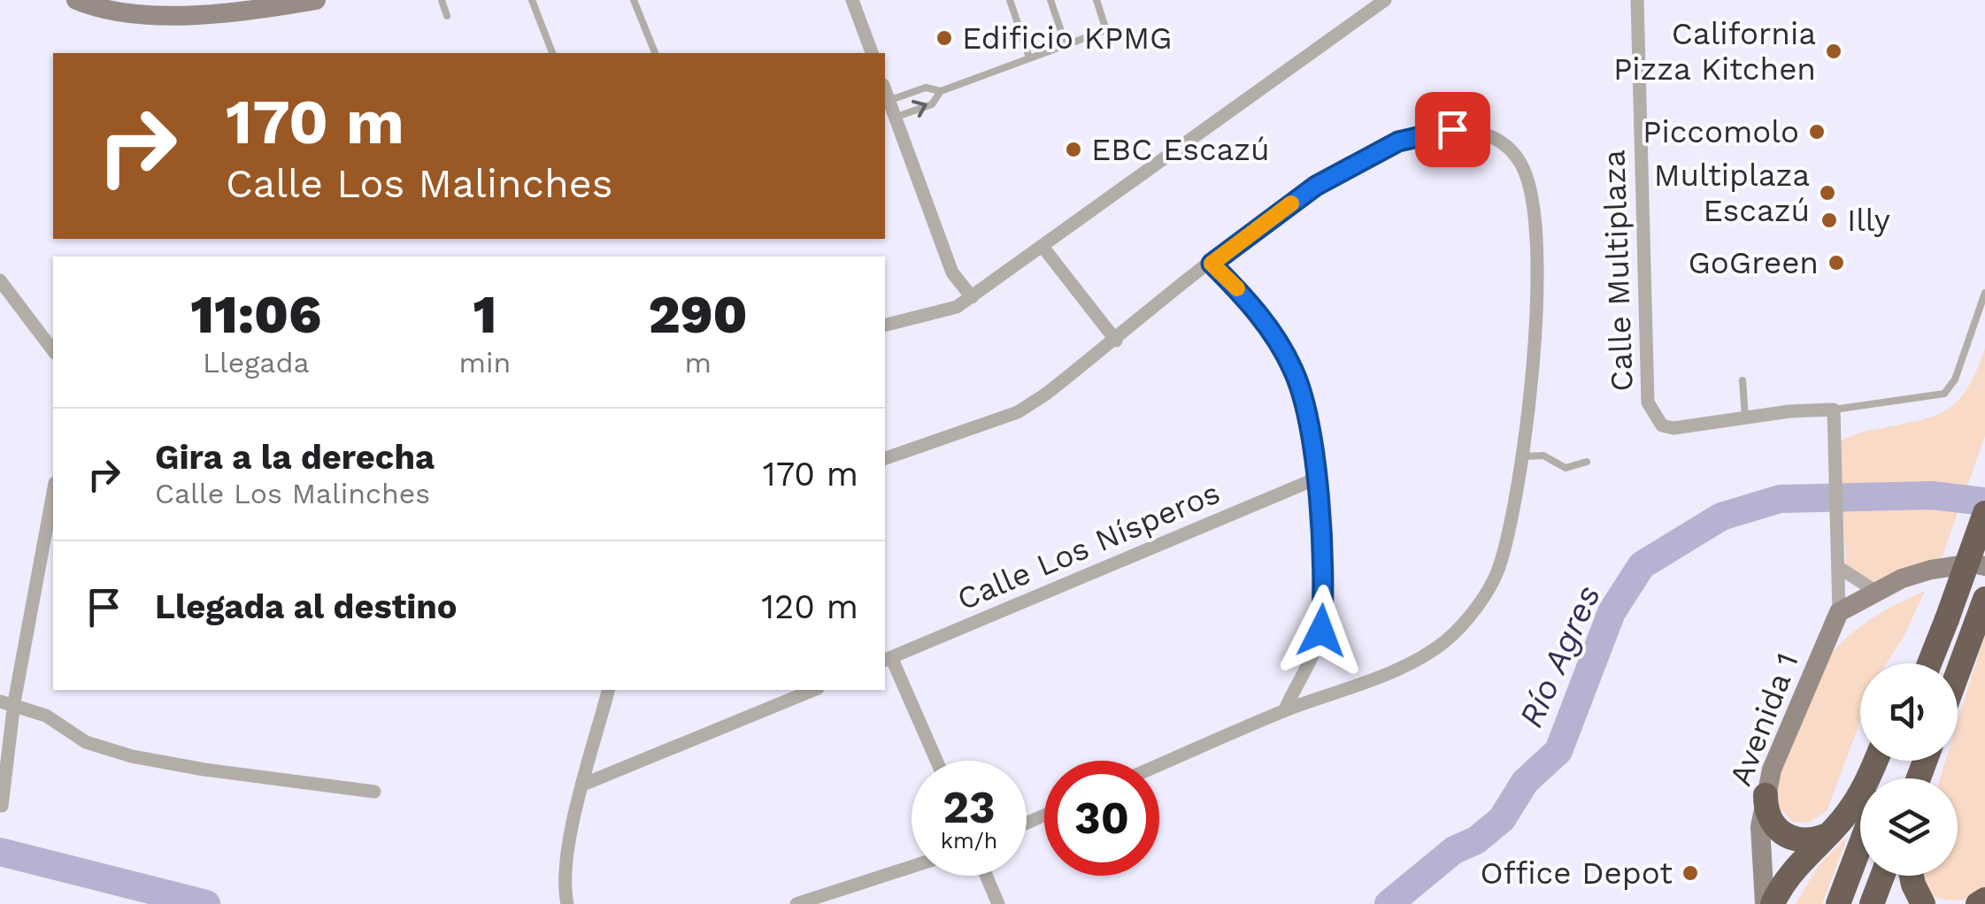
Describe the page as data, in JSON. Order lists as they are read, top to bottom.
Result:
{
  "streets": {
    "street": ["Calle Multiplaza", "Calle Los Nísperos", "Avenida 1"]
  },
  "water": ["Río Agres"],
  "places": [
    "Edificio KPMG",
    "California Pizza Kitchen",
    "Piccomolo",
    "EBC Escazú",
    "Multiplaza Escazú",
    "Illy",
    "GoGreen",
    "Office Depot"
  ],
  "page": {
    "turn": ["170 m", "Calle Los Malinches"],
    "eta": [
      "11:06",
      "Llegada",
      "1",
      "min",
      "290",
      "m"
    ],
    "list": [
      {
        "name": "Gira a la derecha",
        "note": "Calle Los Malinches",
        "value": "170 m"
      },
      {
        "name": "Llegada al destino",
        "value": "120 m"
      }
    ],
    "speed": "23 km/h",
    "limit": "30"
  }
}
